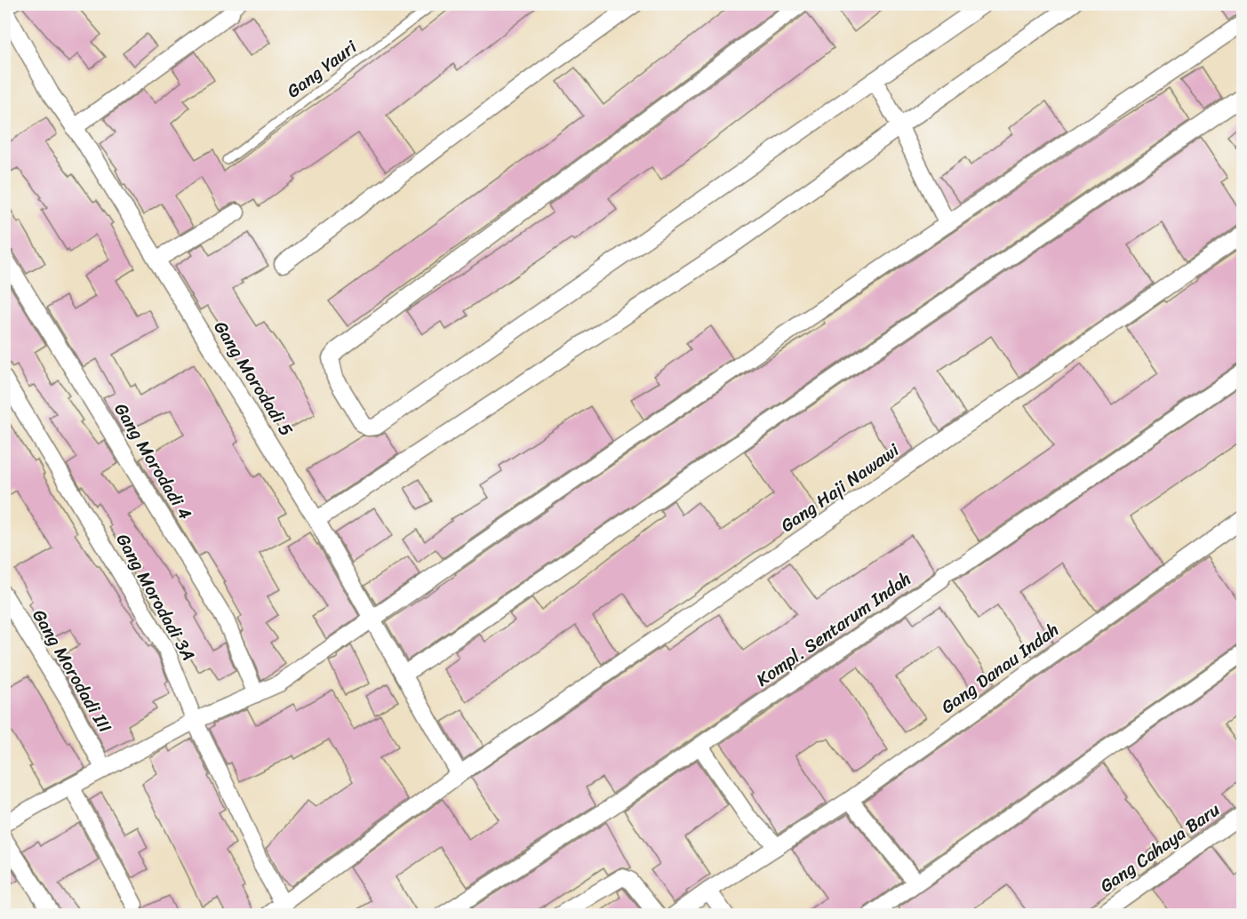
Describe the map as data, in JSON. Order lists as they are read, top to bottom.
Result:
{
  "streets": {
    "street": [
      "Gang Morodadi 5",
      "Gang Morodadi 4",
      "Gang Haji Nawawi",
      "Gang Morodadi 3A",
      "Kompl. Sentarum Indah",
      "Gang Danau Indah",
      "Gang Morodadi III",
      "Gang Cahaya Baru"
    ],
    "lane": ["Gang Yauri"]
  },
  "crossings": [
    ["Gang Morodadi 5", "Gang Haji Nawawi"],
    ["Gang Haji Nawawi", "Gang Morodadi 3A"]
  ]
}
